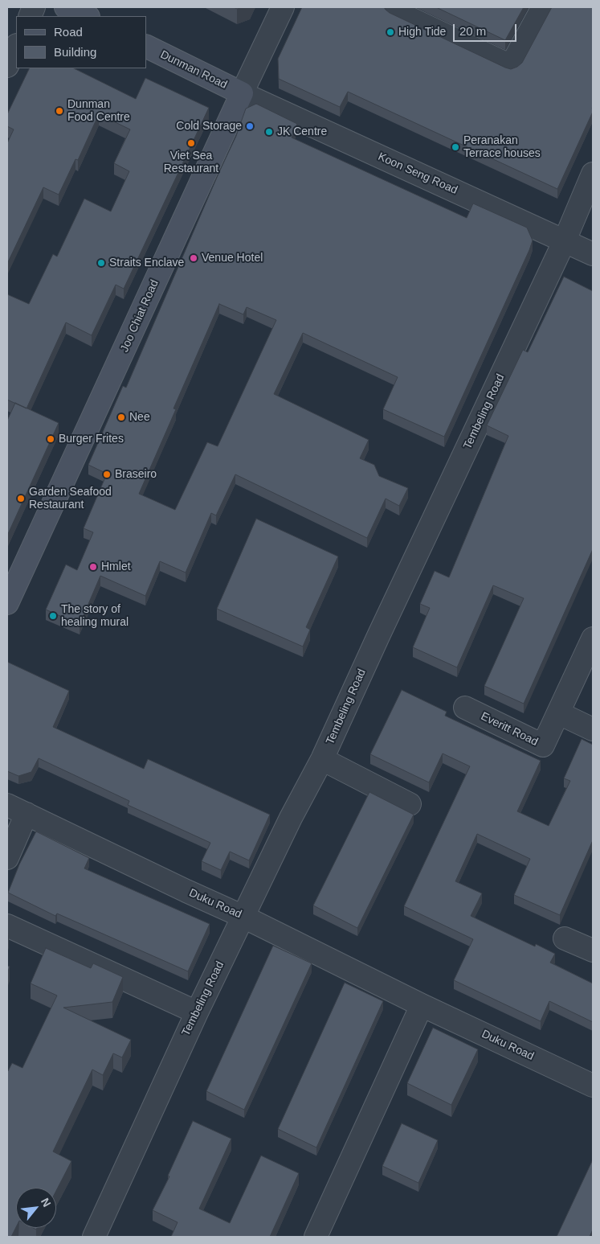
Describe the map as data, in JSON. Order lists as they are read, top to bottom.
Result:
{
  "streets": {
    "street": [
      "Dunman Road",
      "Koon Seng Road",
      "Joo Chiat Road",
      "Tembeling Road",
      "Everitt Road",
      "Duku Road"
    ]
  },
  "crossings": [
    ["Dunman Road", "Koon Seng Road"],
    ["Dunman Road", "Joo Chiat Road"],
    ["Koon Seng Road", "Joo Chiat Road"],
    ["Koon Seng Road", "Tembeling Road"],
    ["Tembeling Road", "Duku Road"]
  ],
  "places": [
    "High Tide",
    "Dunman Food Centre",
    "Cold Storage",
    "JK Centre",
    "Viet Sea Restaurant",
    "Peranakan Terrace houses",
    "Venue Hotel",
    "Straits Enclave",
    "Nee",
    "Burger Frites",
    "Braseiro",
    "Garden Seafood Restaurant",
    "Hmlet",
    "The story of healing mural"
  ],
  "legend": ["Road", "Building"],
  "scale_bar": "20 m",
  "north": "top right"
}
